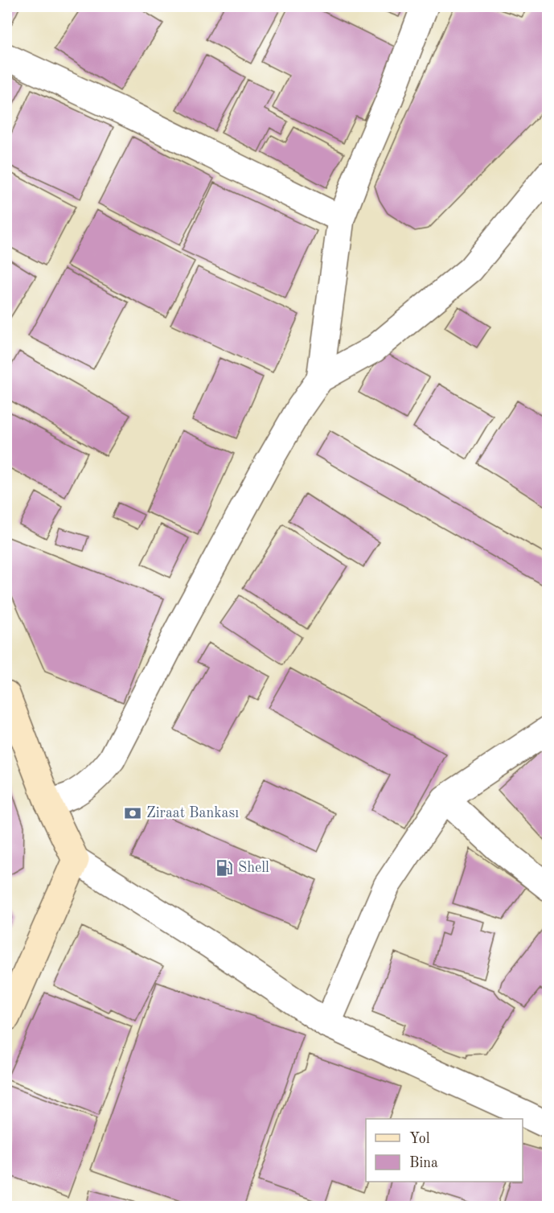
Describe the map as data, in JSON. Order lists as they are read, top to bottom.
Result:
{
  "places": {
    "bank": ["Ziraat Bankası"],
    "fuel station": ["Shell"]
  },
  "legend": ["Yol", "Bina"]
}
